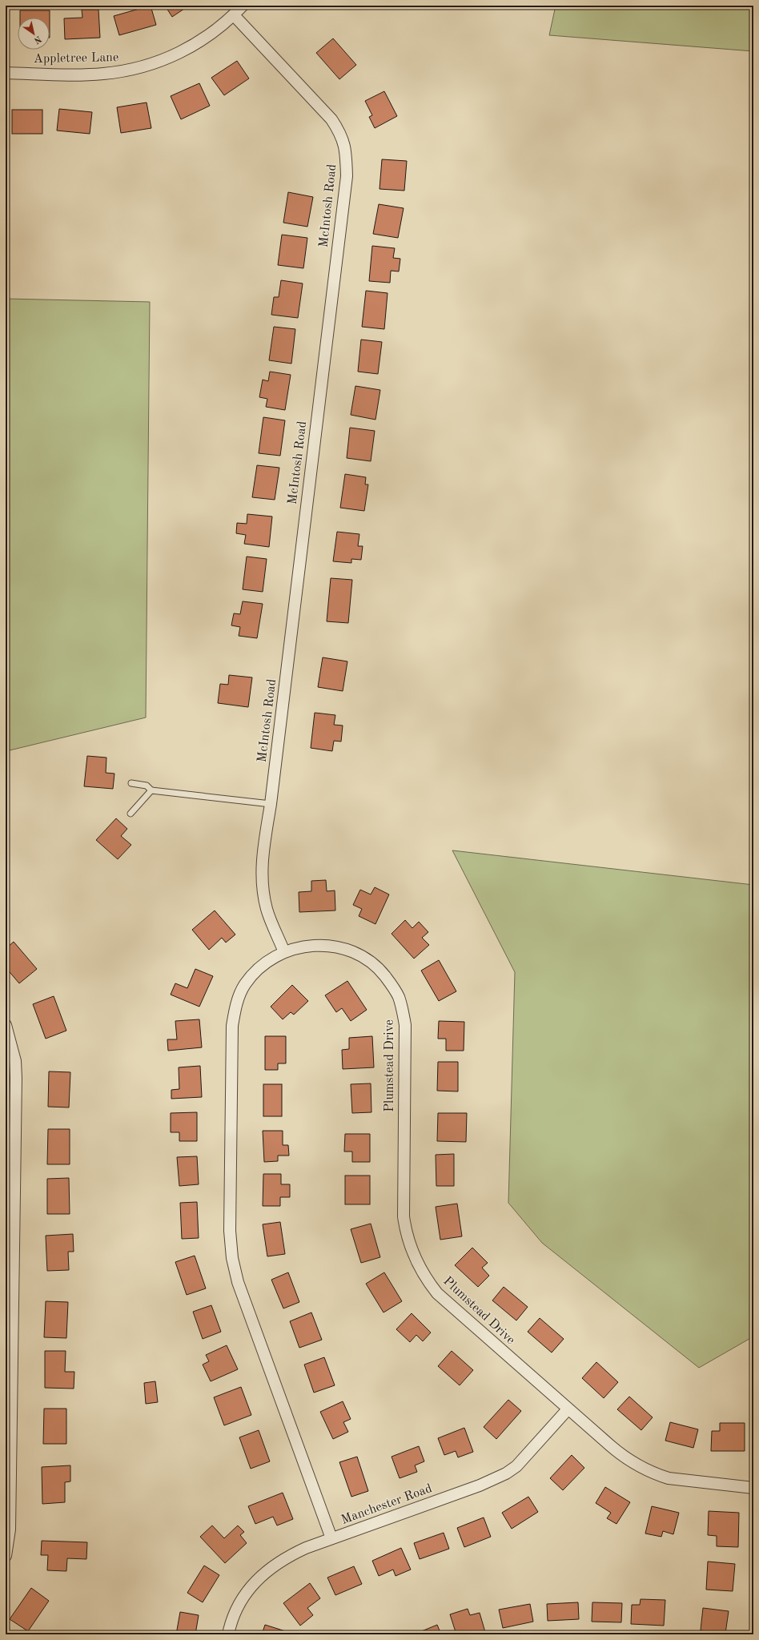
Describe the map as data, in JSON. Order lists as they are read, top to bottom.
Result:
{
  "streets": {
    "street": [
      "Appletree Lane",
      "McIntosh Road",
      "Plumstead Drive",
      "Manchester Road"
    ]
  },
  "crossings": [
    ["Appletree Lane", "McIntosh Road"],
    ["McIntosh Road", "Plumstead Drive"],
    ["Plumstead Drive", "Manchester Road"]
  ],
  "north": "bottom right"
}
